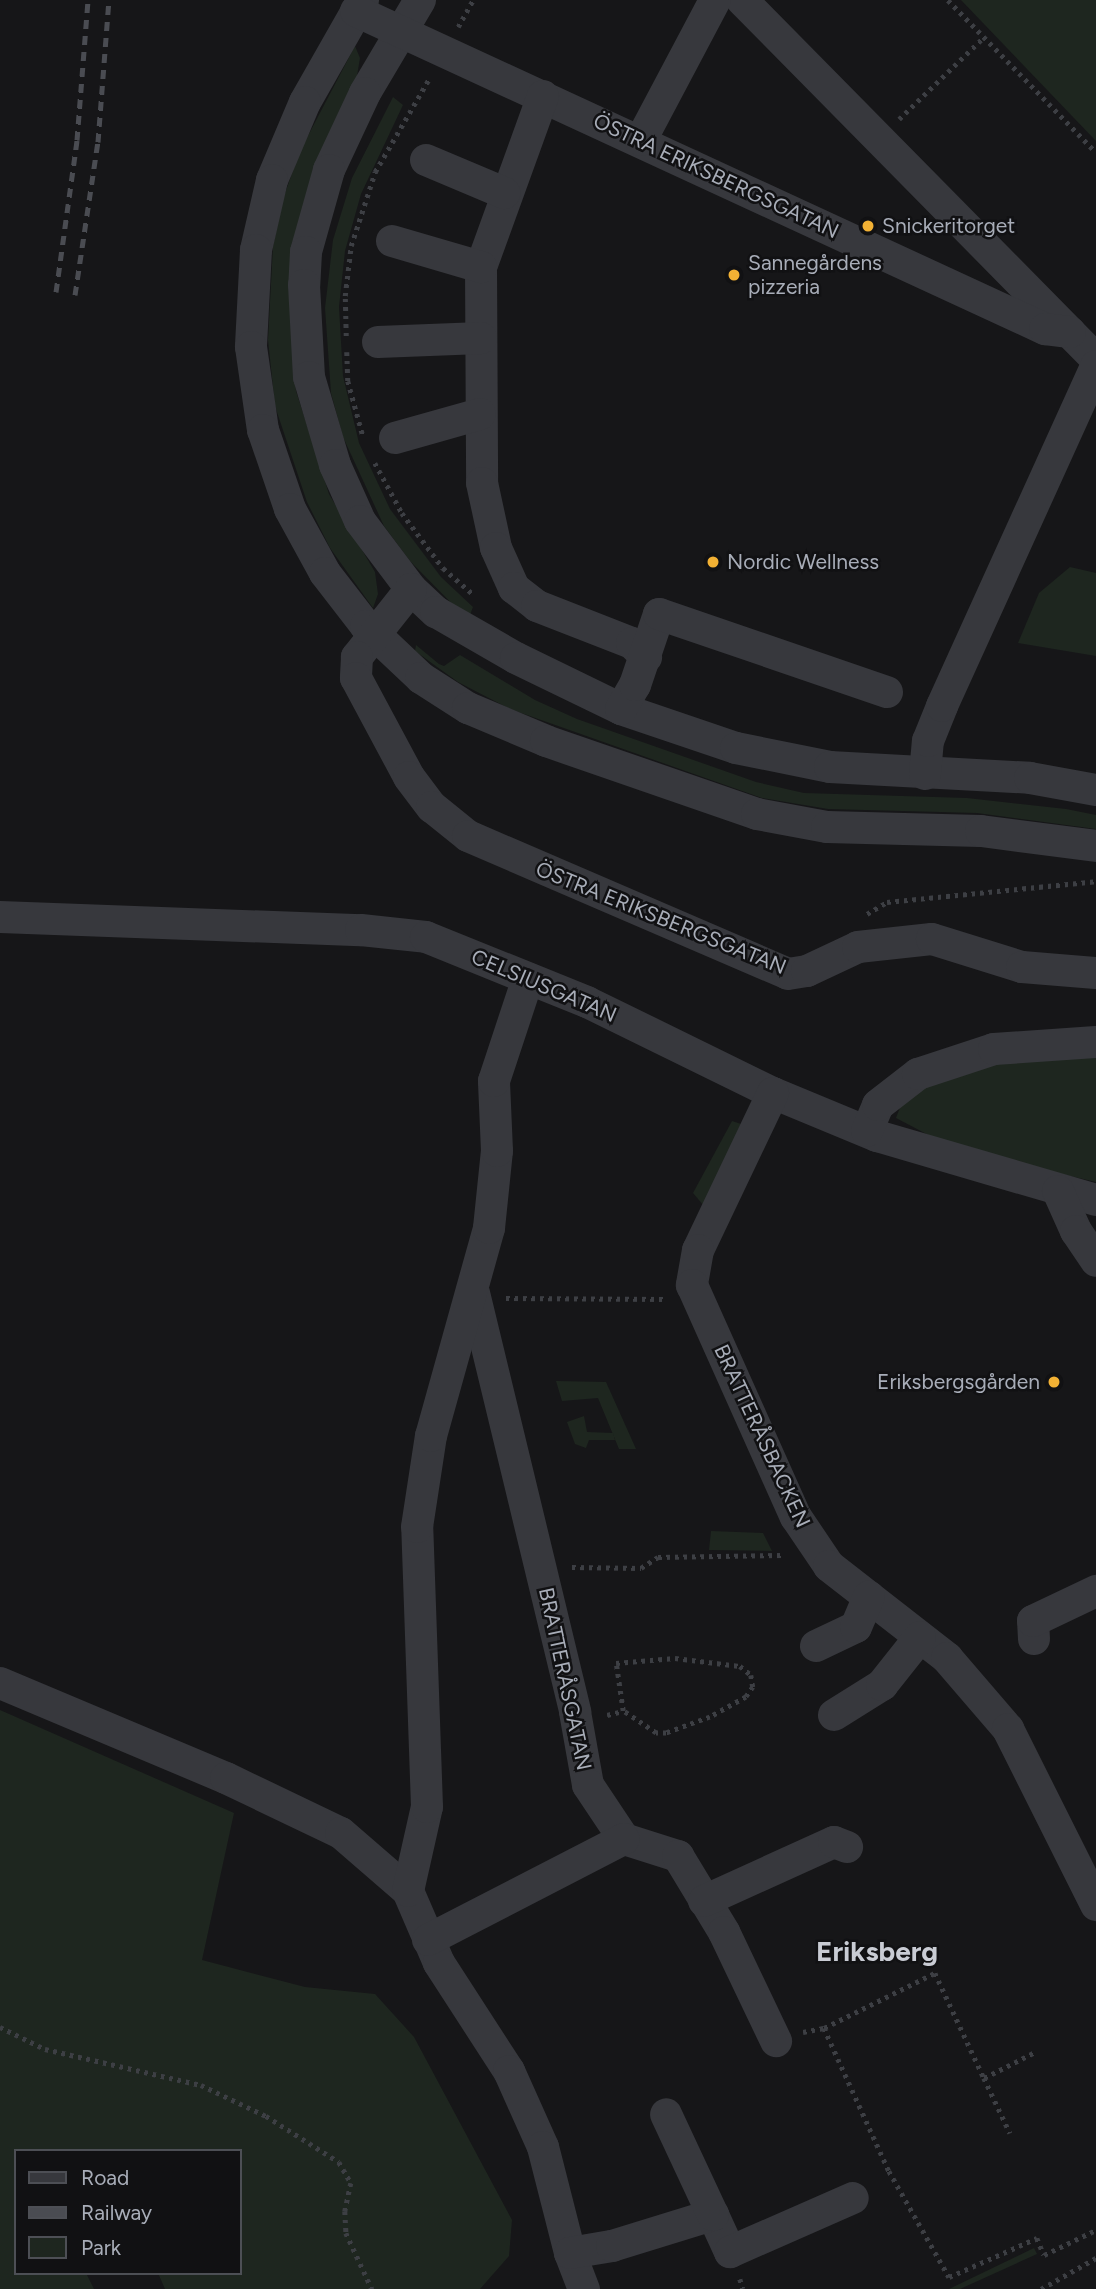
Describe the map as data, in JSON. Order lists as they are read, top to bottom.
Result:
{
  "streets": {
    "street": [
      "ÖSTRA ERIKSBERGSGATAN",
      "CELSIUSGATAN",
      "BRATTERÅSBACKEN",
      "BRATTERÅSGATAN"
    ]
  },
  "crossings": [
    ["CELSIUSGATAN", "BRATTERÅSBACKEN"],
    ["CELSIUSGATAN", "BRATTERÅSGATAN"]
  ],
  "districts": ["Eriksberg"],
  "places": [
    "Snickeritorget",
    "Sannegårdens pizzeria",
    "Nordic Wellness",
    "Eriksbergsgården"
  ],
  "legend": ["Road", "Railway", "Park"]
}
